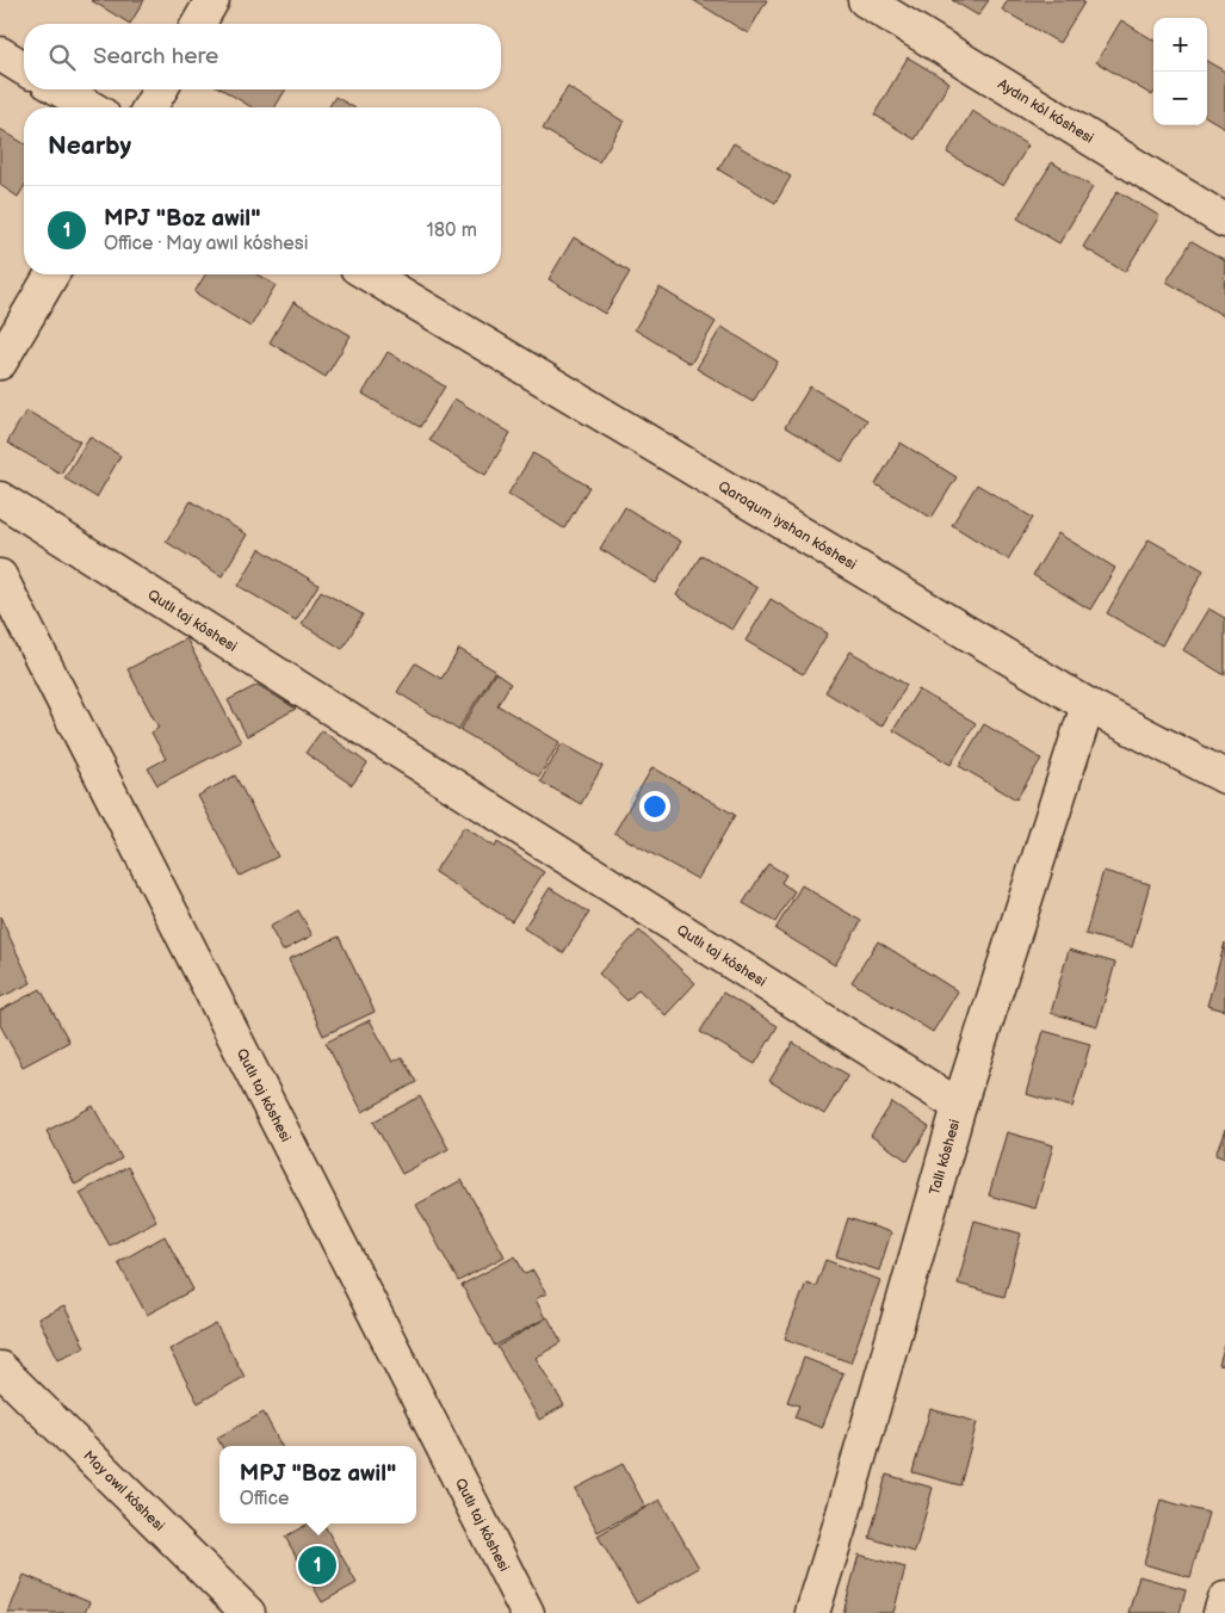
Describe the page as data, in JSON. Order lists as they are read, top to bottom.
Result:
{
  "streets": {
    "street": [
      "Aydın kól kóshesi",
      "Qaraqum iyshan kóshesi",
      "Qutlı taj kóshesi",
      "Tallı kóshesi",
      "May awıl kóshesi"
    ]
  },
  "crossings": [
    ["Qaraqum iyshan kóshesi", "Tallı kóshesi"],
    ["Qutlı taj kóshesi", "Tallı kóshesi"]
  ],
  "page": {
    "map_buttons": ["+", "−"],
    "search": "Search here",
    "heading": "Nearby",
    "list": [
      {
        "mark": "1",
        "name": "MPJ \"Boz awil\"",
        "note": "Office · May awıl kóshesi",
        "value": "180 m"
      }
    ],
    "popup": ["MPJ \"Boz awil\"", "Office"],
    "pins": "1"
  }
}
